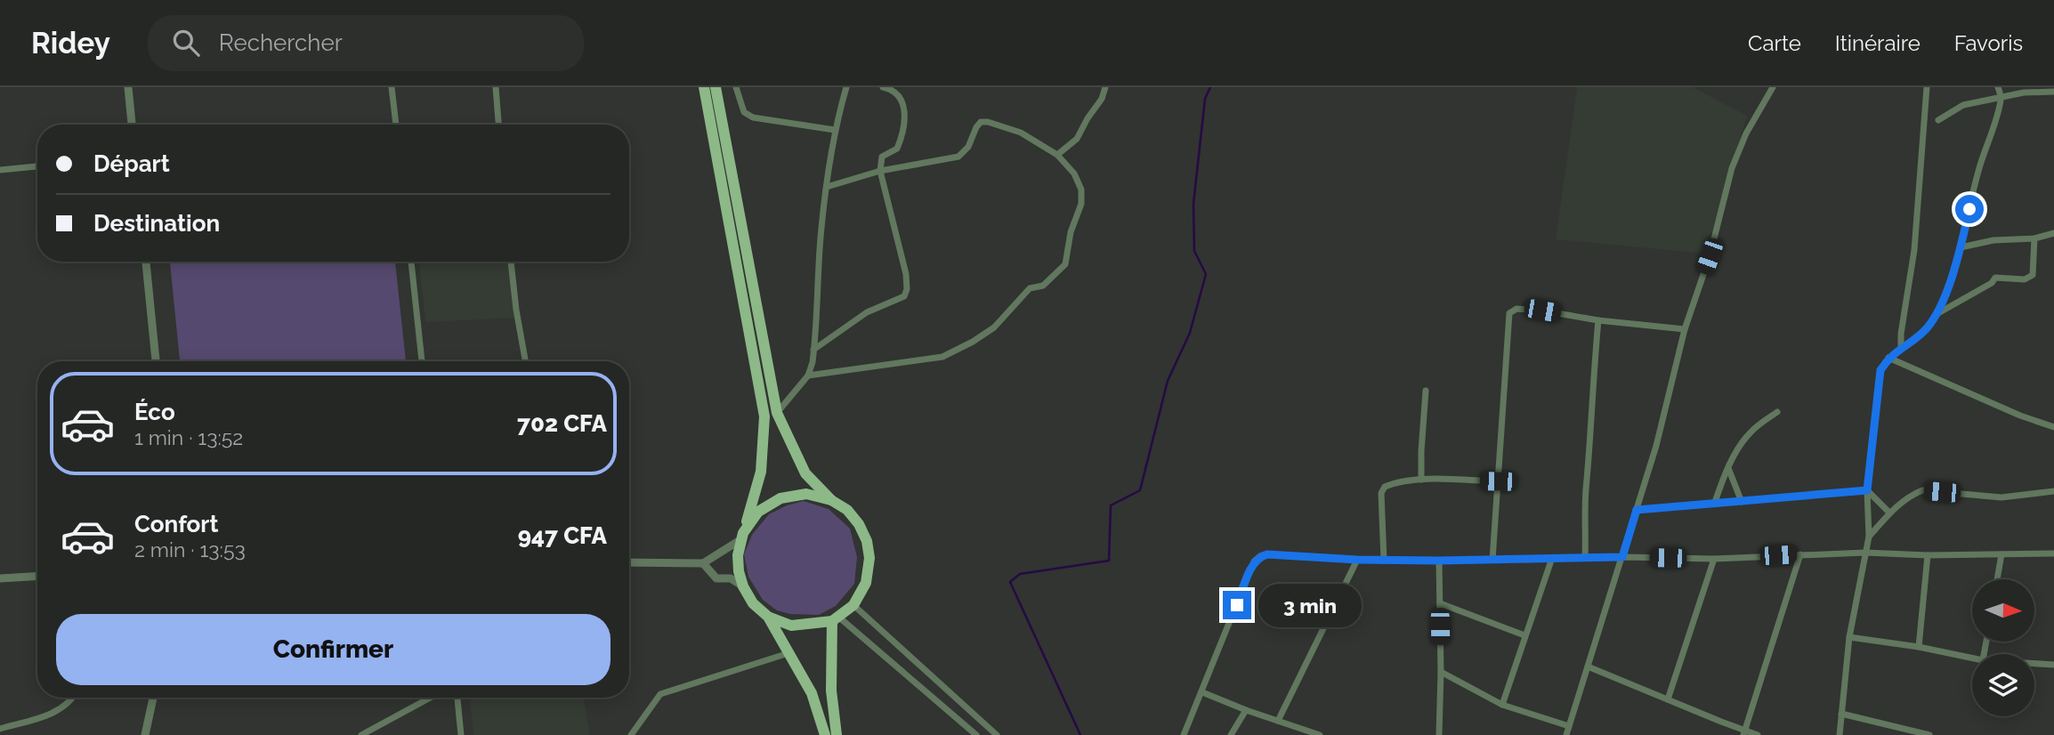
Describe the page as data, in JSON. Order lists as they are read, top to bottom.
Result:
{
  "north": "right",
  "page": {
    "header": "Ridey",
    "search": "Rechercher",
    "nav": ["Carte", "Itinéraire", "Favoris"],
    "banner": ["Départ", "Destination"],
    "list": [
      {
        "name": "Éco",
        "note": "1 min · 13:52",
        "value": "702 CFA"
      },
      {
        "name": "Confort",
        "note": "2 min · 13:53",
        "value": "947 CFA"
      }
    ],
    "bubble": "3 min",
    "buttons": "Confirmer"
  }
}
